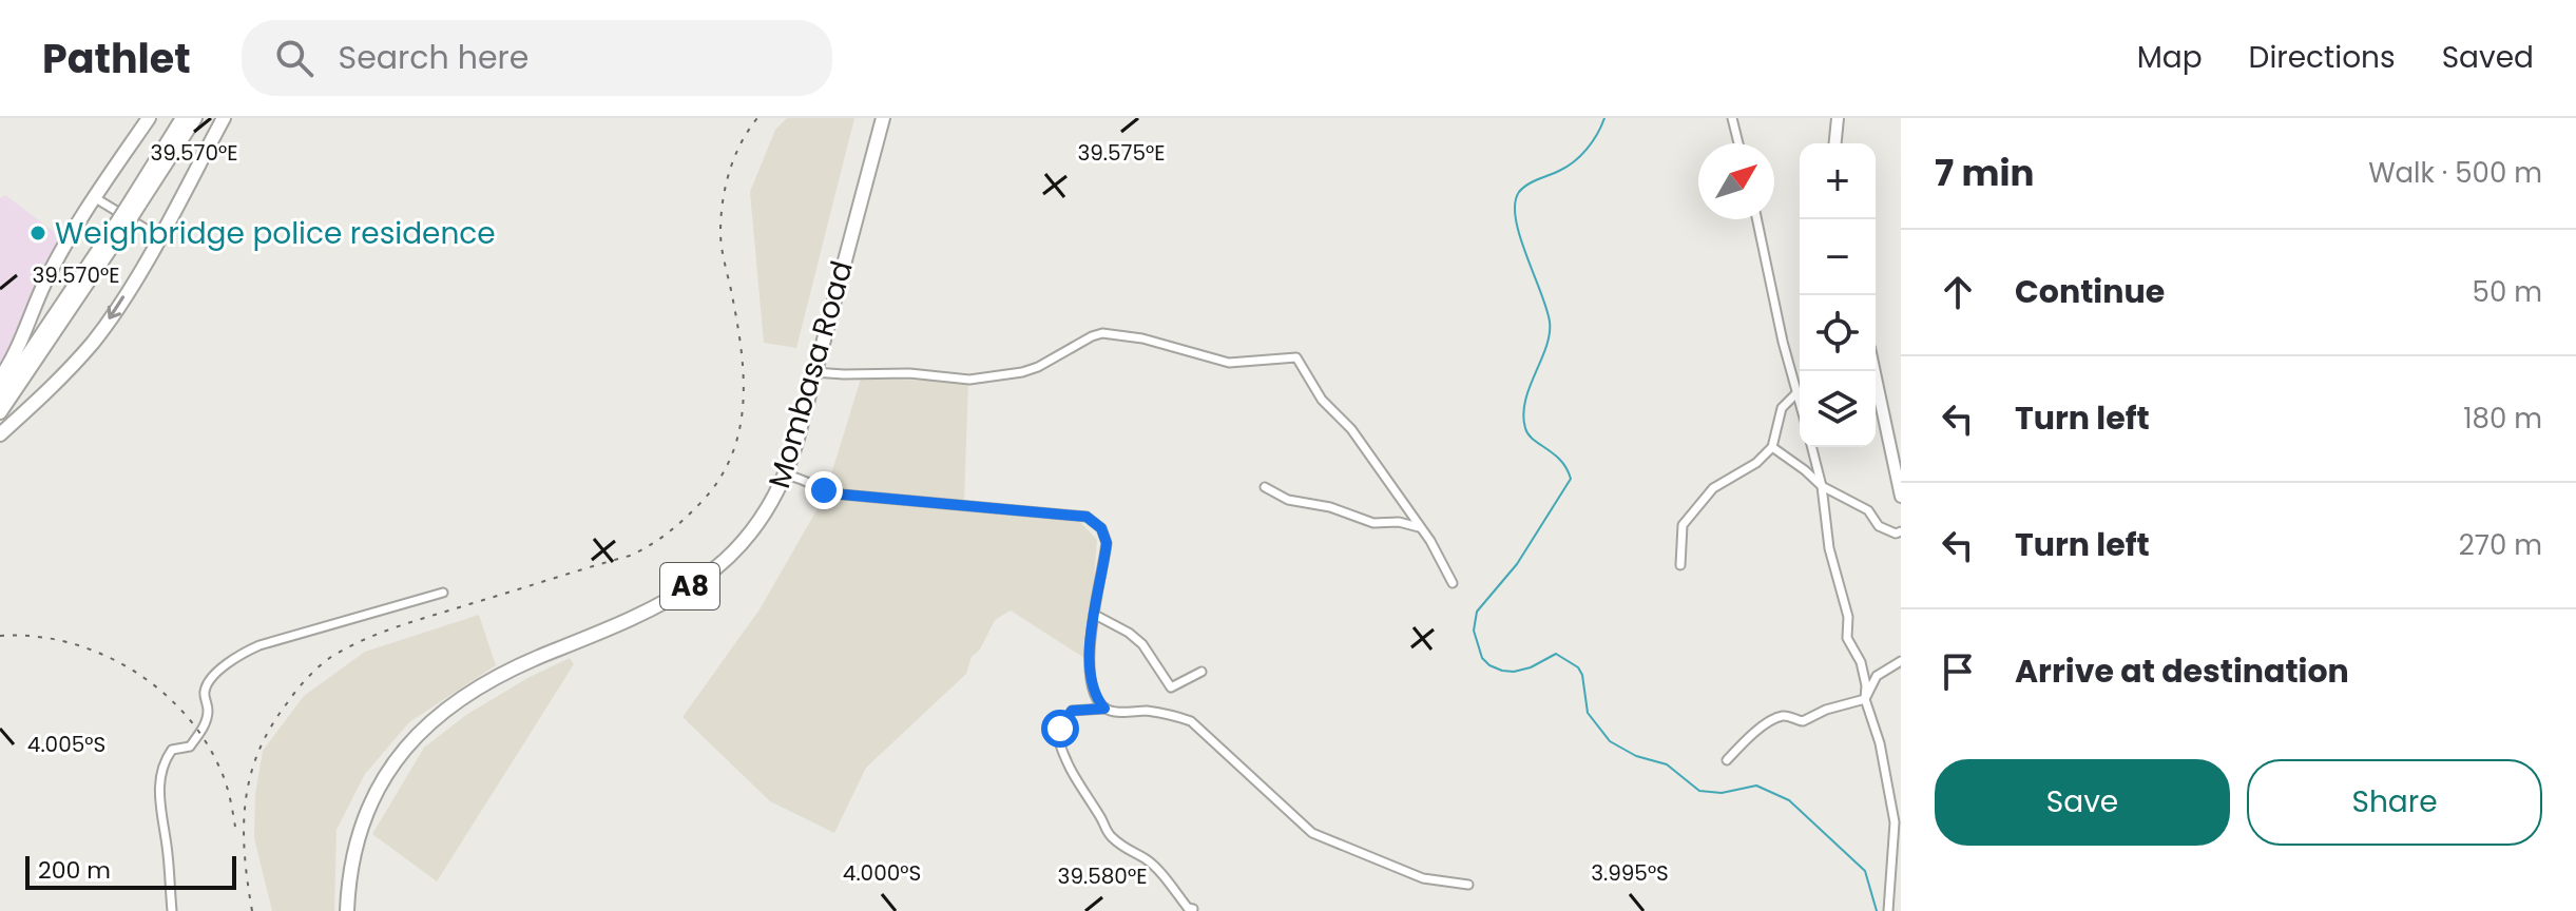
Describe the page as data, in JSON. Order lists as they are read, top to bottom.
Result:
{
  "streets": {
    "highway": ["Mombasa Road", "A8"]
  },
  "places": ["Weighbridge police residence"],
  "scale_bar": "200 m",
  "north": "top right",
  "page": {
    "header": "Pathlet",
    "search": "Search here",
    "nav": ["Map", "Directions", "Saved"],
    "heading": ["7 min", "Walk · 500 m"],
    "map_buttons": ["+", "−"],
    "list": [
      ["Continue", "50 m"],
      ["Turn left", "180 m"],
      ["Turn left", "270 m"],
      "Arrive at destination"
    ],
    "buttons": ["Save", "Share"],
    "scale": "200 m"
  },
  "coordinates": [
    "39.575°E",
    "39.570°E",
    "4.005°S",
    "4.000°S",
    "3.995°S",
    "39.580°E"
  ]
}
